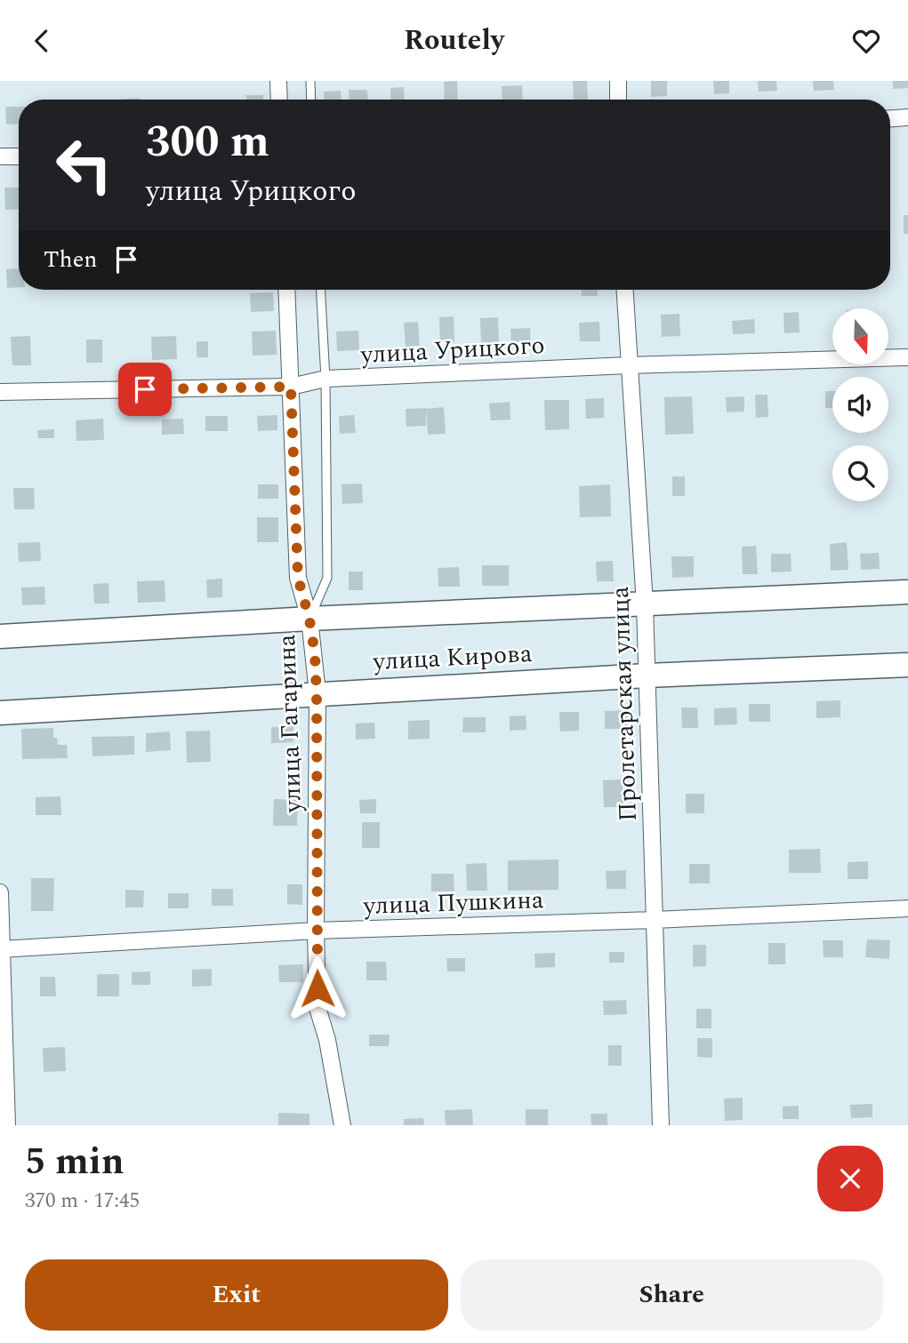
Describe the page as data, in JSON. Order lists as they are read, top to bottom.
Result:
{
  "streets": {
    "main road": ["улица Кирова"],
    "street": [
      "улица Урицкого",
      "Пролетарская улица",
      "улица Гагарина",
      "улица Пушкина"
    ]
  },
  "crossings": [
    ["улица Урицкого", "Пролетарская улица"],
    ["улица Урицкого", "улица Гагарина"],
    ["улица Кирова", "Пролетарская улица"],
    ["улица Кирова", "улица Гагарина"],
    ["Пролетарская улица", "улица Пушкина"],
    ["улица Гагарина", "улица Пушкина"]
  ],
  "north": "bottom",
  "page": {
    "header": "Routely",
    "turn": ["300 m", "улица Урицкого"],
    "then": "Then",
    "heading": ["5 min", "370 m · 17:45"],
    "buttons": ["Exit", "Share"]
  }
}
